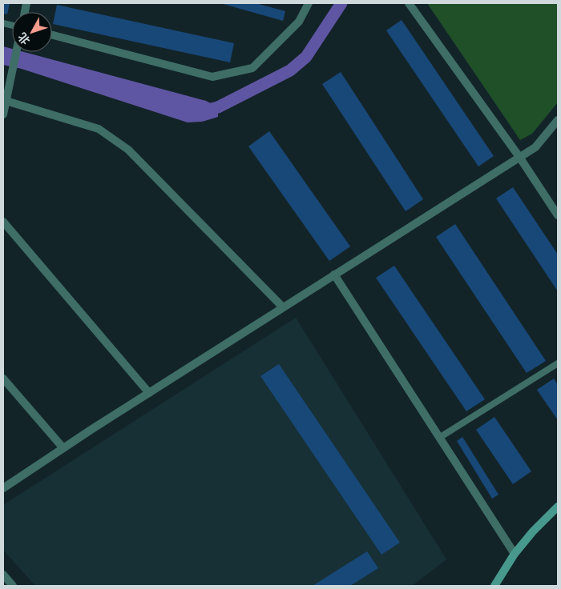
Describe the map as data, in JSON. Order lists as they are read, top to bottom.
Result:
{
  "north": "bottom left"
}
